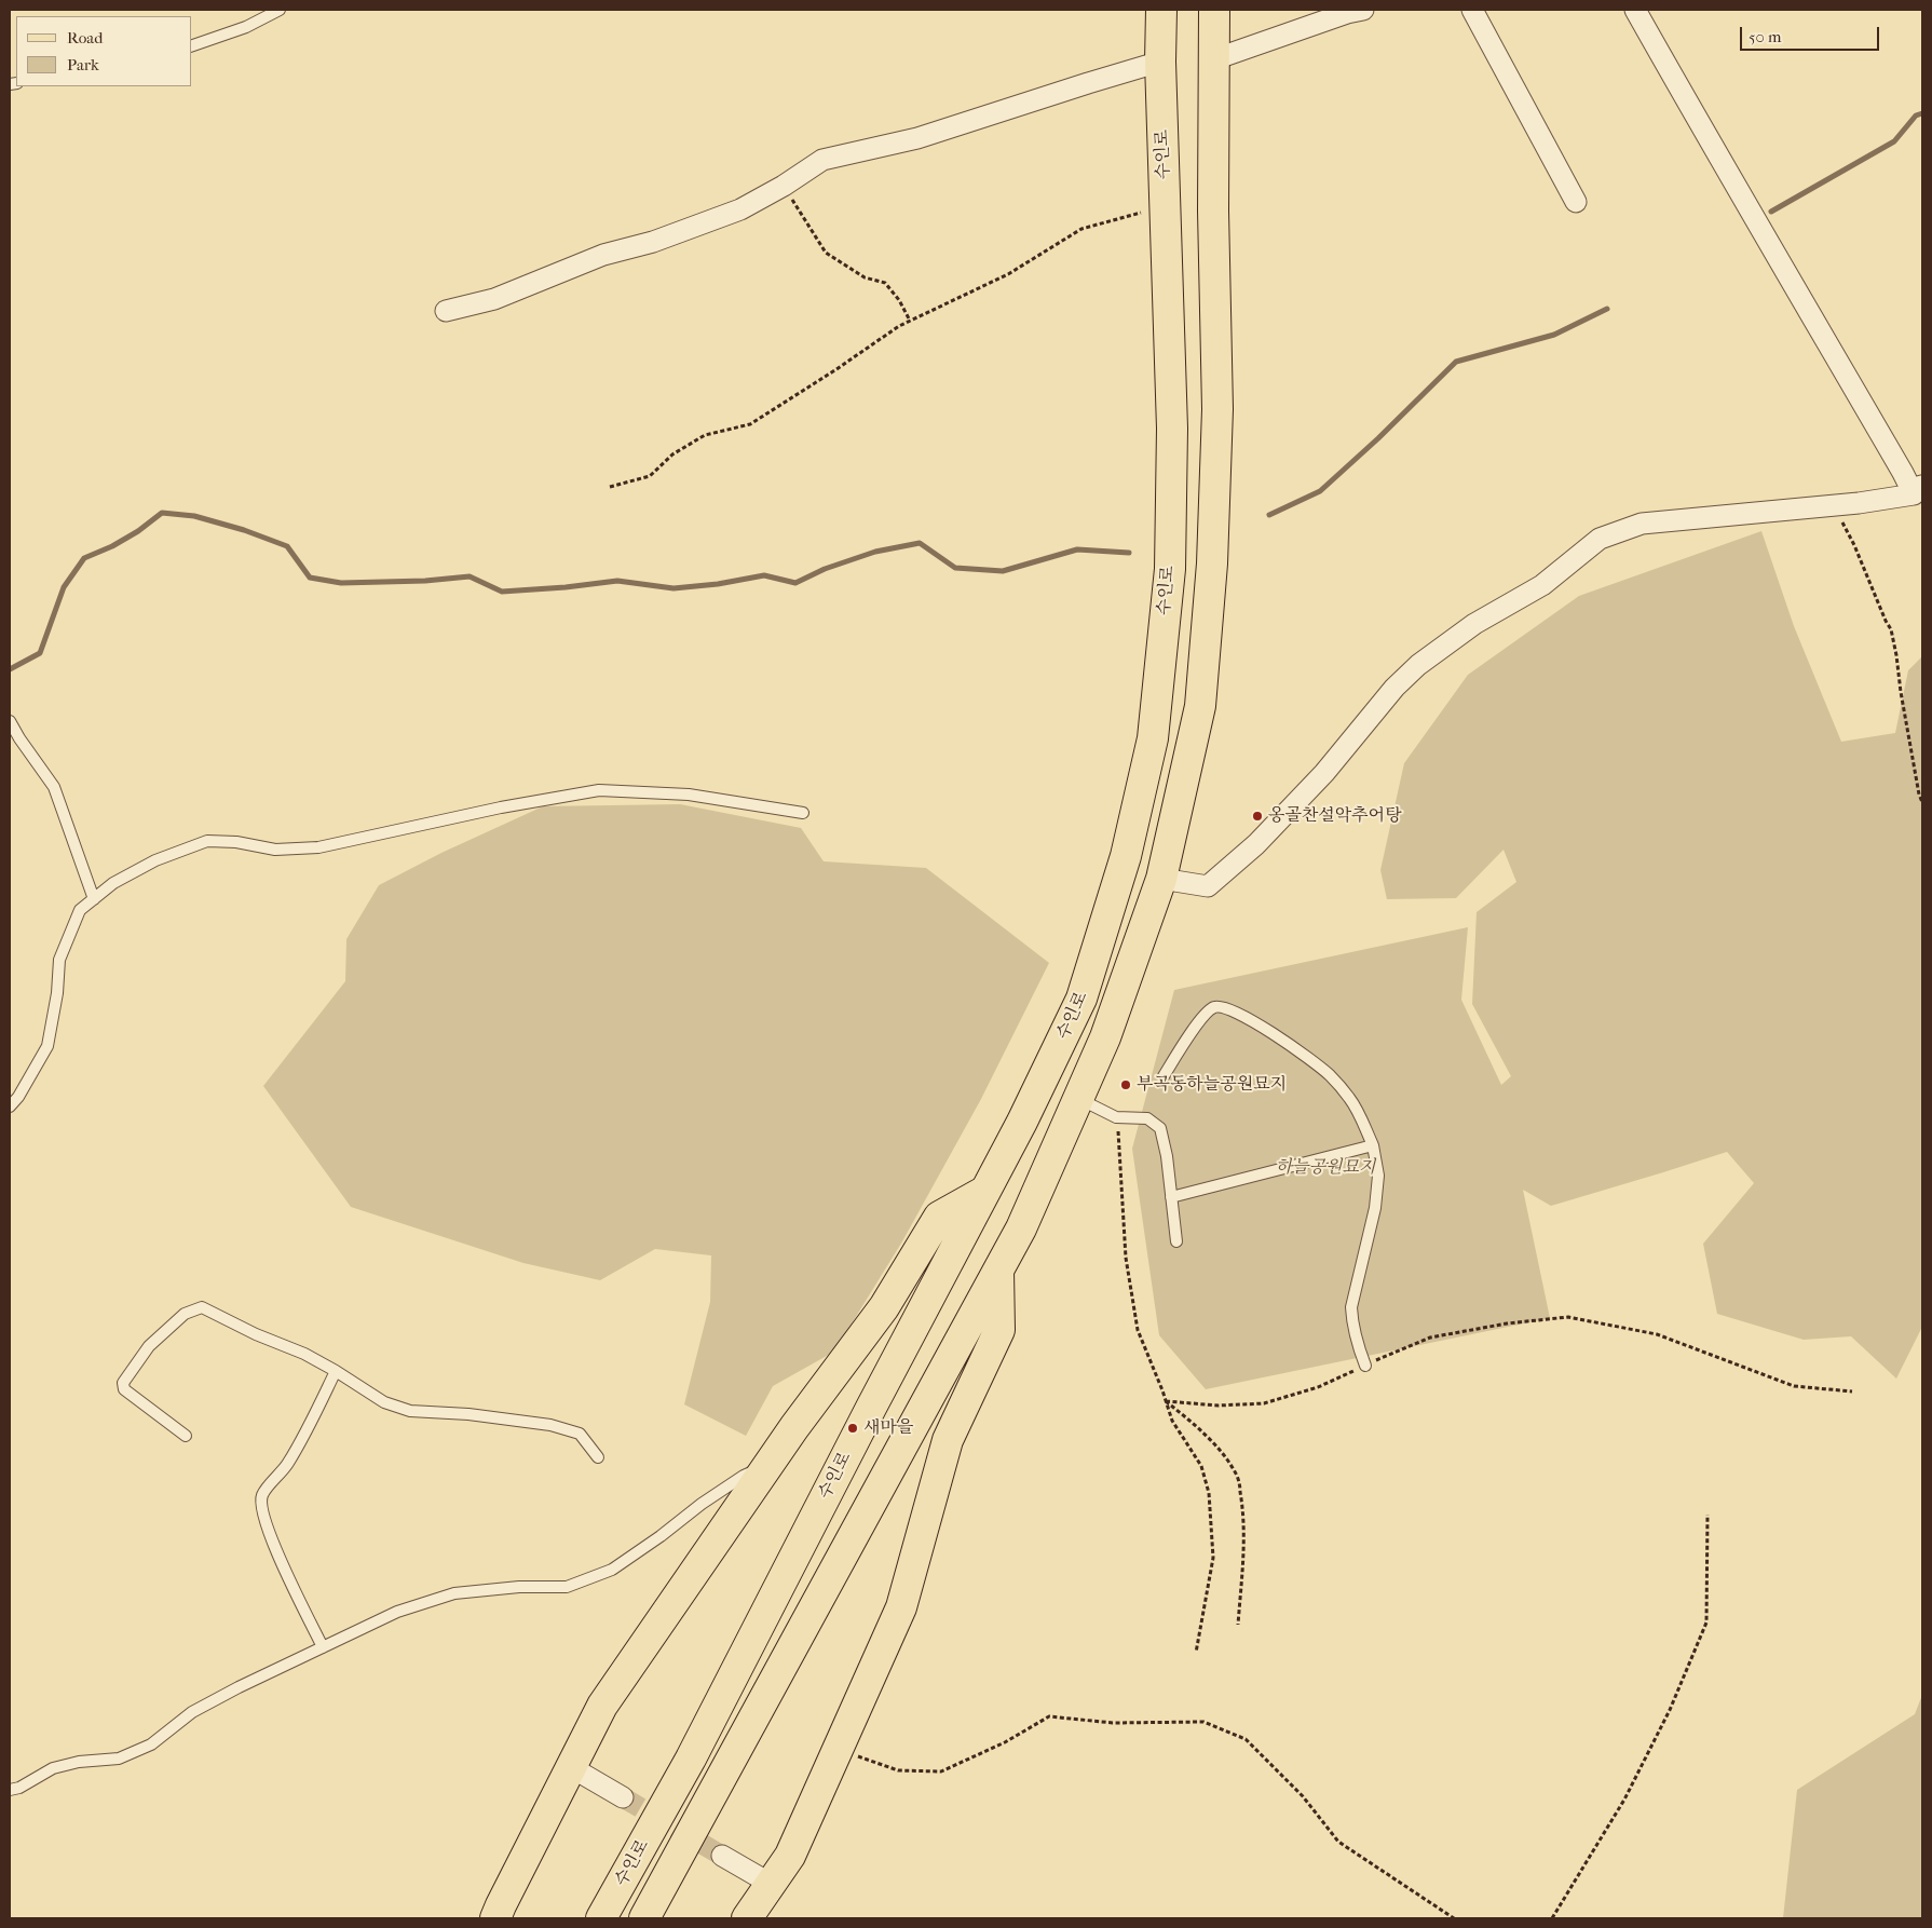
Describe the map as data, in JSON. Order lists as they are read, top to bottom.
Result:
{
  "streets": {
    "main road": ["수인로"]
  },
  "parks": ["하늘공원묘지"],
  "places": ["옹골찬설악추어탕", "부곡동하늘공원묘지", "새마을"],
  "legend": ["Road", "Park"],
  "scale_bar": "50 m"
}
